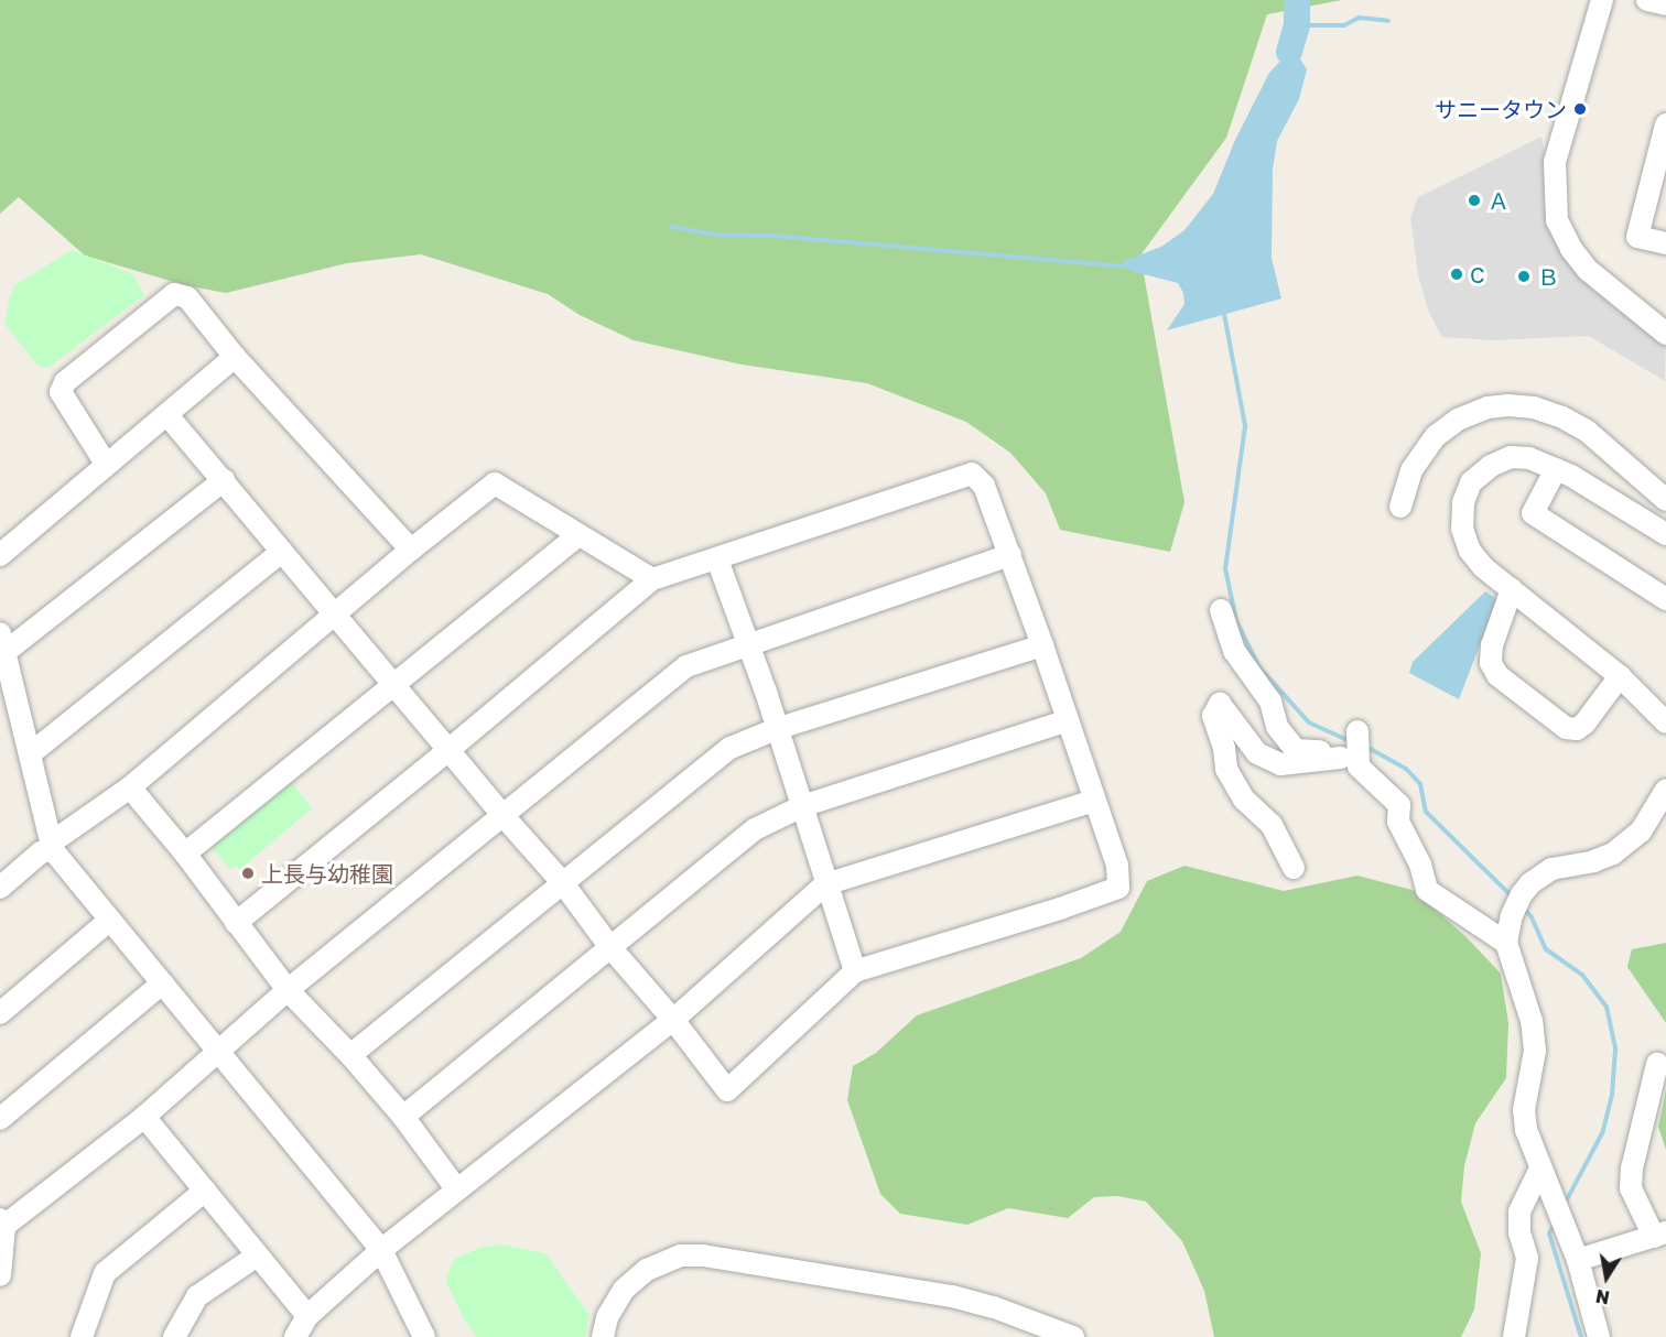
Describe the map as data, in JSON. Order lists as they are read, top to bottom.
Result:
{
  "places": [
    "サニータウン",
    "Ａ",
    "C",
    "Ｂ",
    "上長与幼稚園"
  ],
  "north": "bottom"
}
